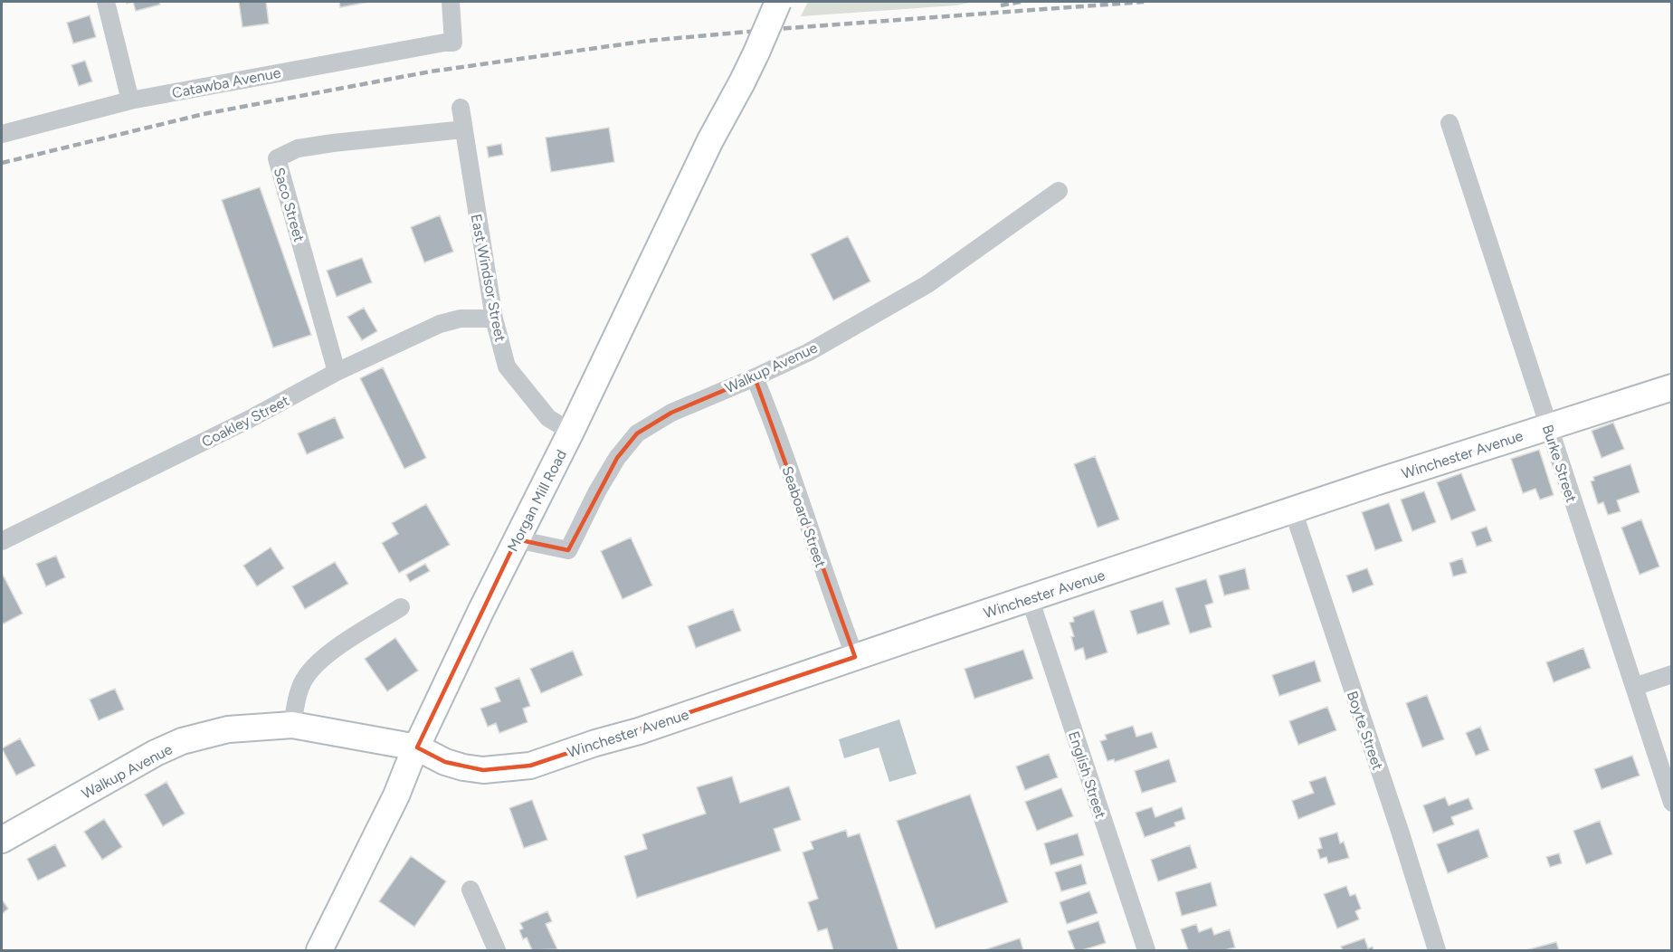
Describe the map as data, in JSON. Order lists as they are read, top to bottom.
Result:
{
  "streets": {
    "street": [
      "Catawba Avenue",
      "Saco Street",
      "East Windsor Street",
      "Walkup Avenue",
      "Coakley Street",
      "Winchester Avenue",
      "Burke Street",
      "Morgan Mill Road",
      "Seaboard Street",
      "Boyte Street",
      "English Street"
    ]
  },
  "crossings": [
    ["Saco Street", "East Windsor Street"],
    ["Saco Street", "Coakley Street"],
    ["East Windsor Street", "Coakley Street"],
    ["East Windsor Street", "Morgan Mill Road"],
    ["Walkup Avenue", "Winchester Avenue"],
    ["Walkup Avenue", "Morgan Mill Road"],
    ["Walkup Avenue", "Seaboard Street"],
    ["Winchester Avenue", "Burke Street"],
    ["Winchester Avenue", "Morgan Mill Road"],
    ["Winchester Avenue", "Seaboard Street"],
    ["Winchester Avenue", "Boyte Street"],
    ["Winchester Avenue", "English Street"]
  ]
}
